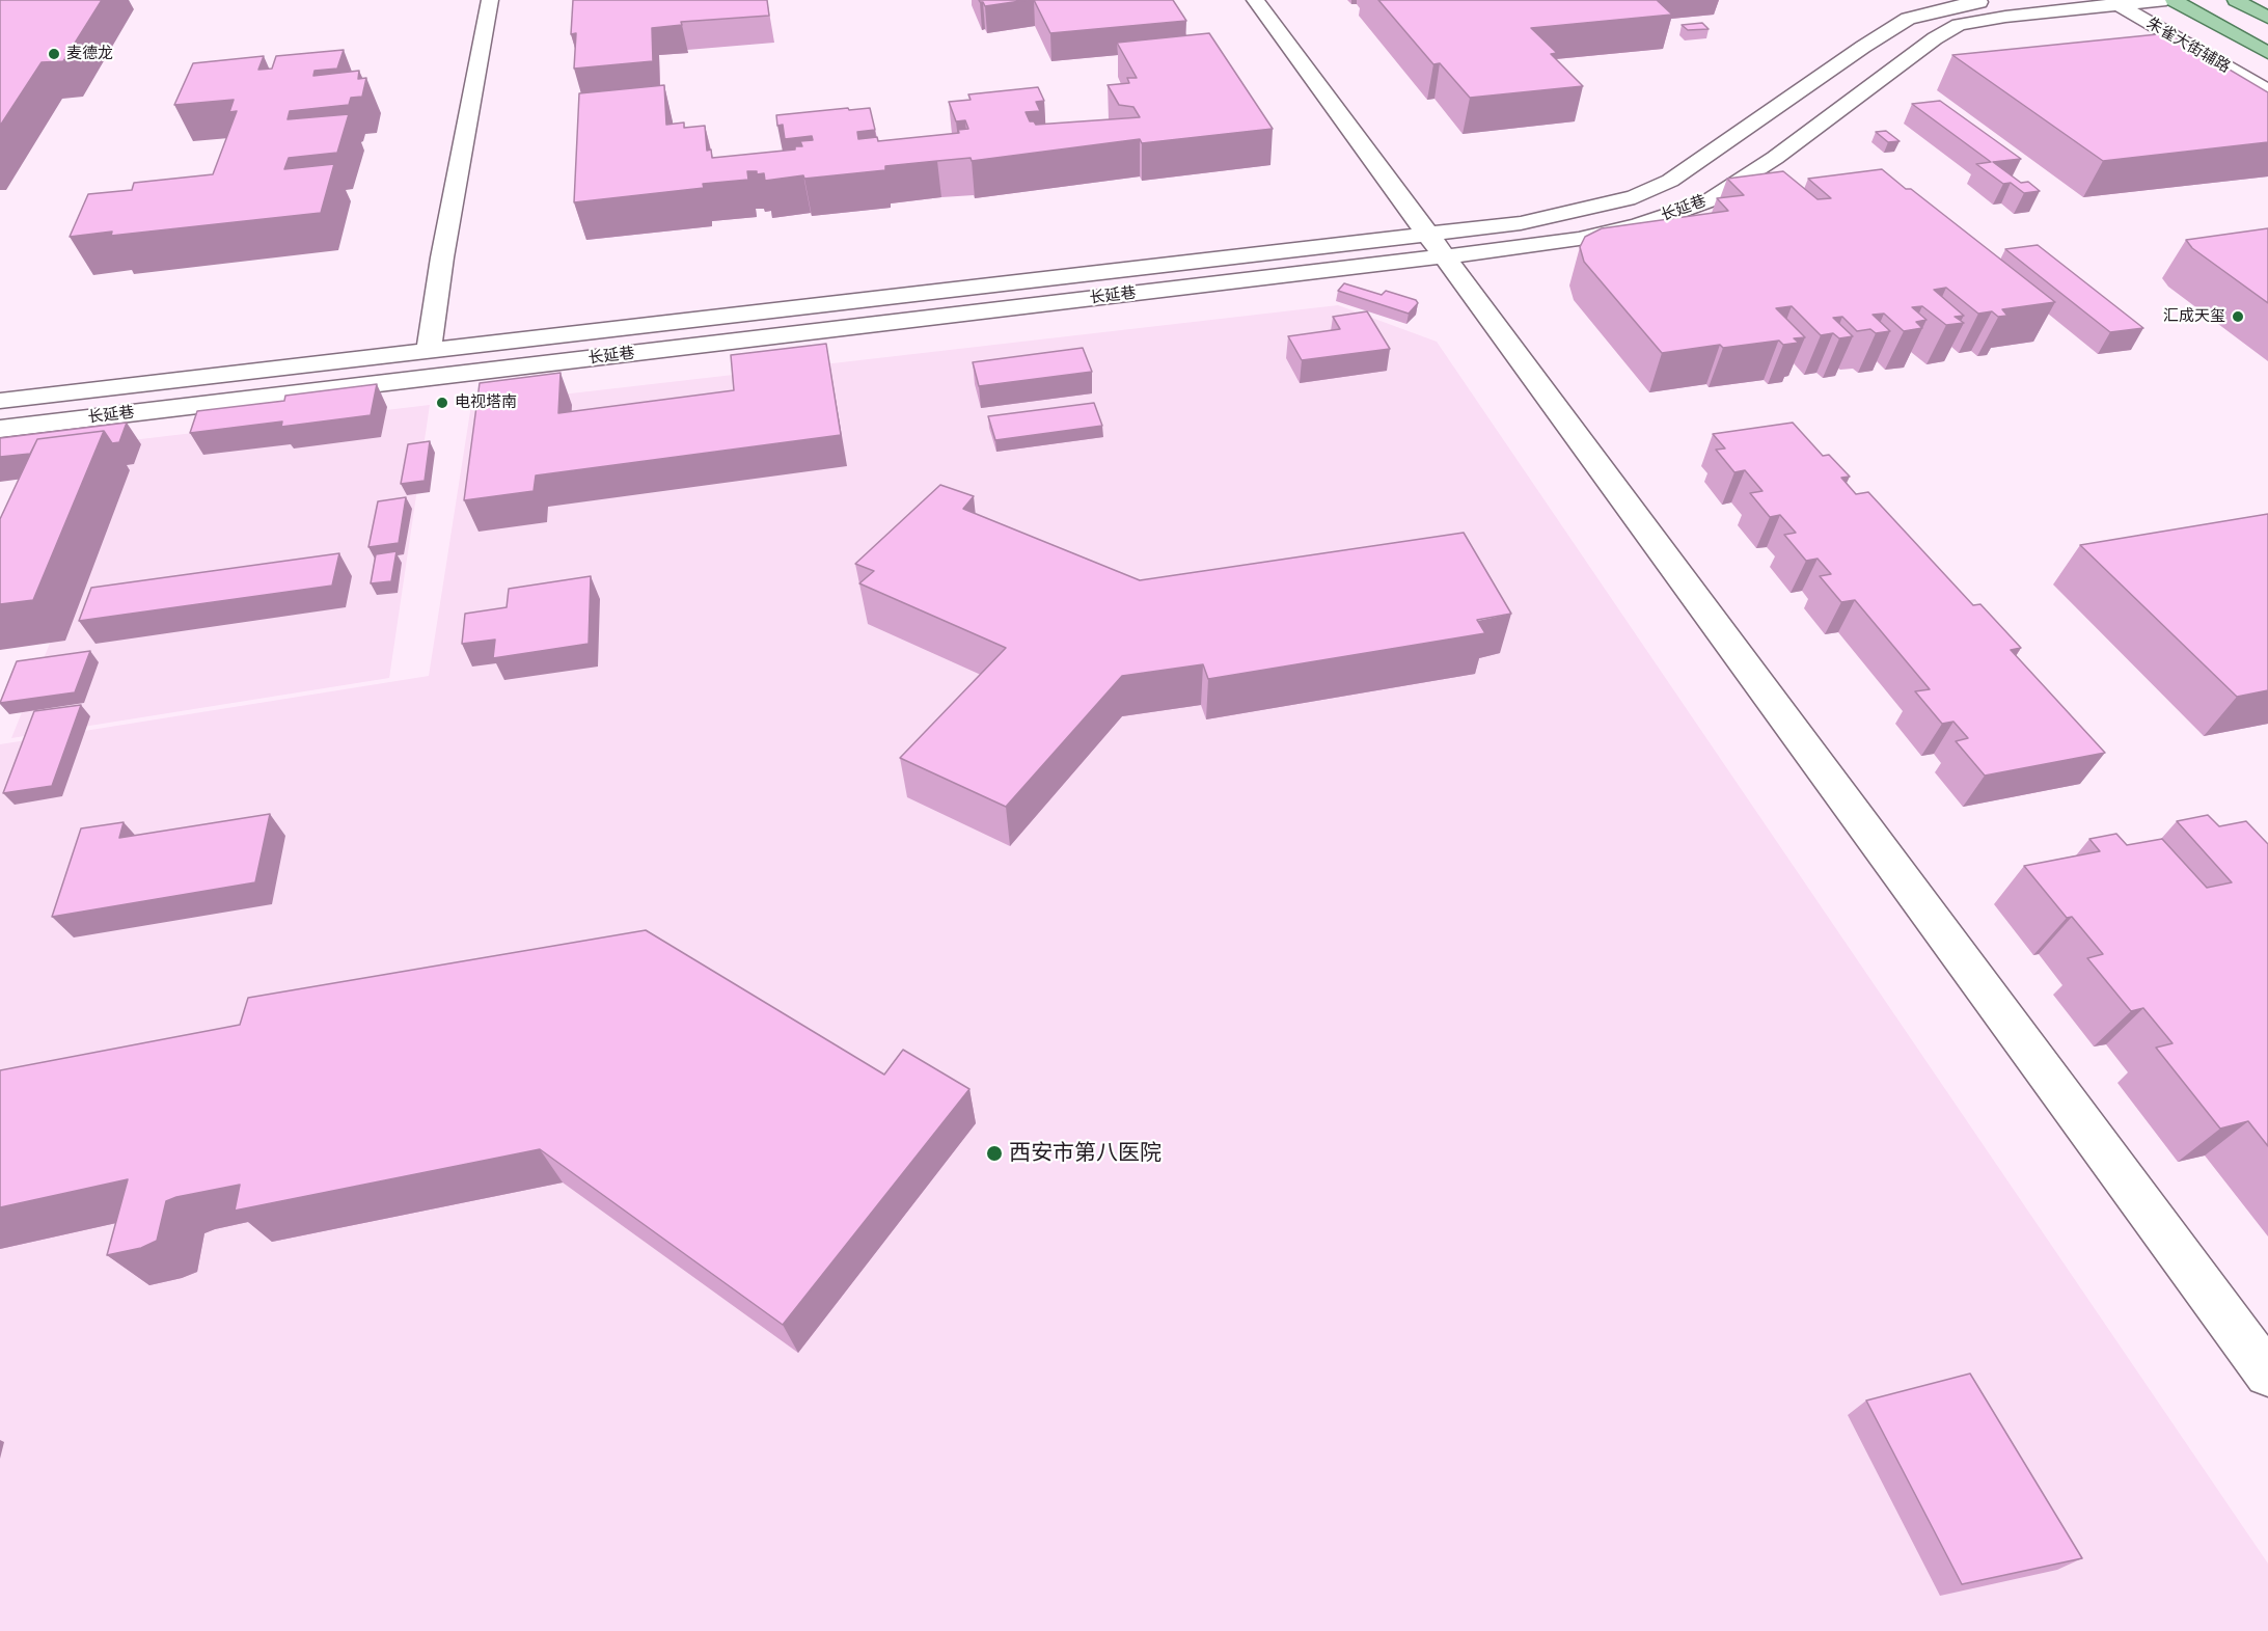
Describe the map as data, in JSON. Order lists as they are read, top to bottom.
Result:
{
  "streets": {
    "street": ["朱雀大街辅路", "长延巷"]
  },
  "crossings": [
    ["朱雀大街辅路", "长延巷"]
  ],
  "places": [
    "麦德龙",
    "汇成天玺",
    "电视塔南",
    "西安市第八医院"
  ]
}
